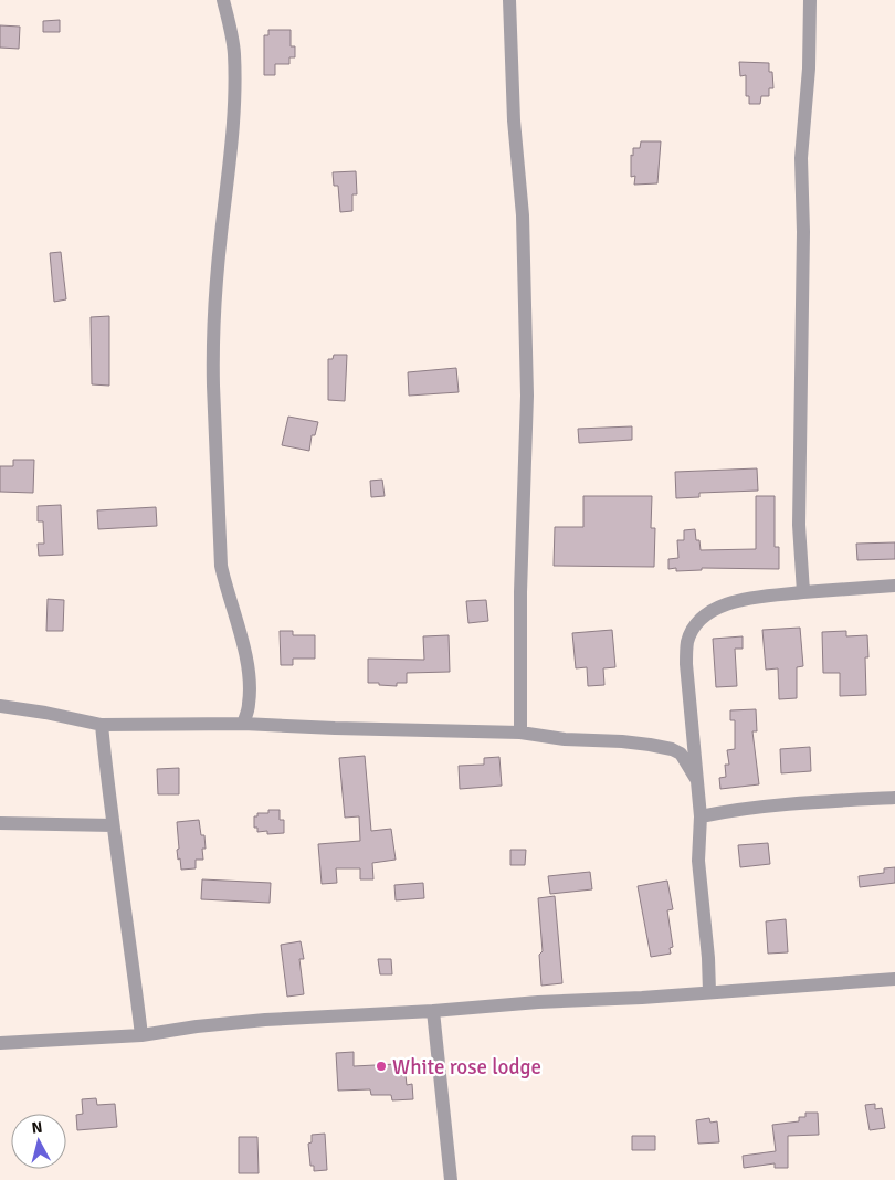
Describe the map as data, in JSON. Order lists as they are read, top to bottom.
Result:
{
  "places": ["White rose lodge"],
  "north": "top"
}
